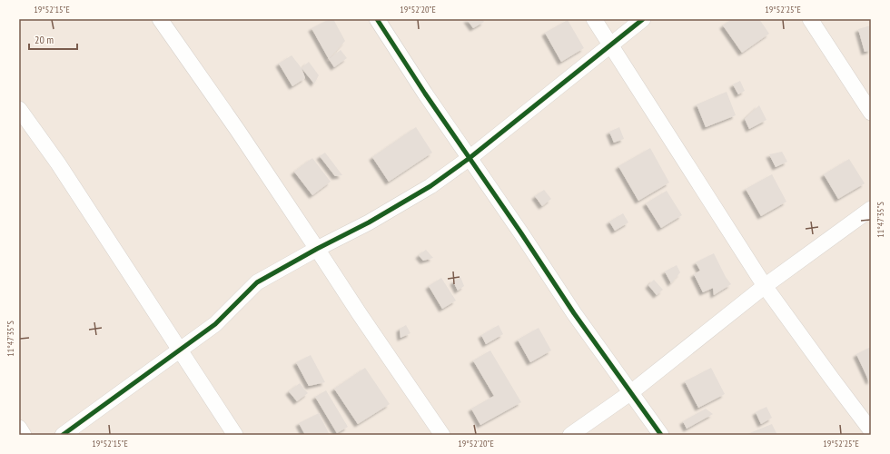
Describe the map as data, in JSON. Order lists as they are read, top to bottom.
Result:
{
  "scale_bar": "20 m",
  "coordinates": [
    "19°52'15\"E",
    "19°52'20\"E",
    "19°52'25\"E",
    "11°47'35\"S"
  ]
}
